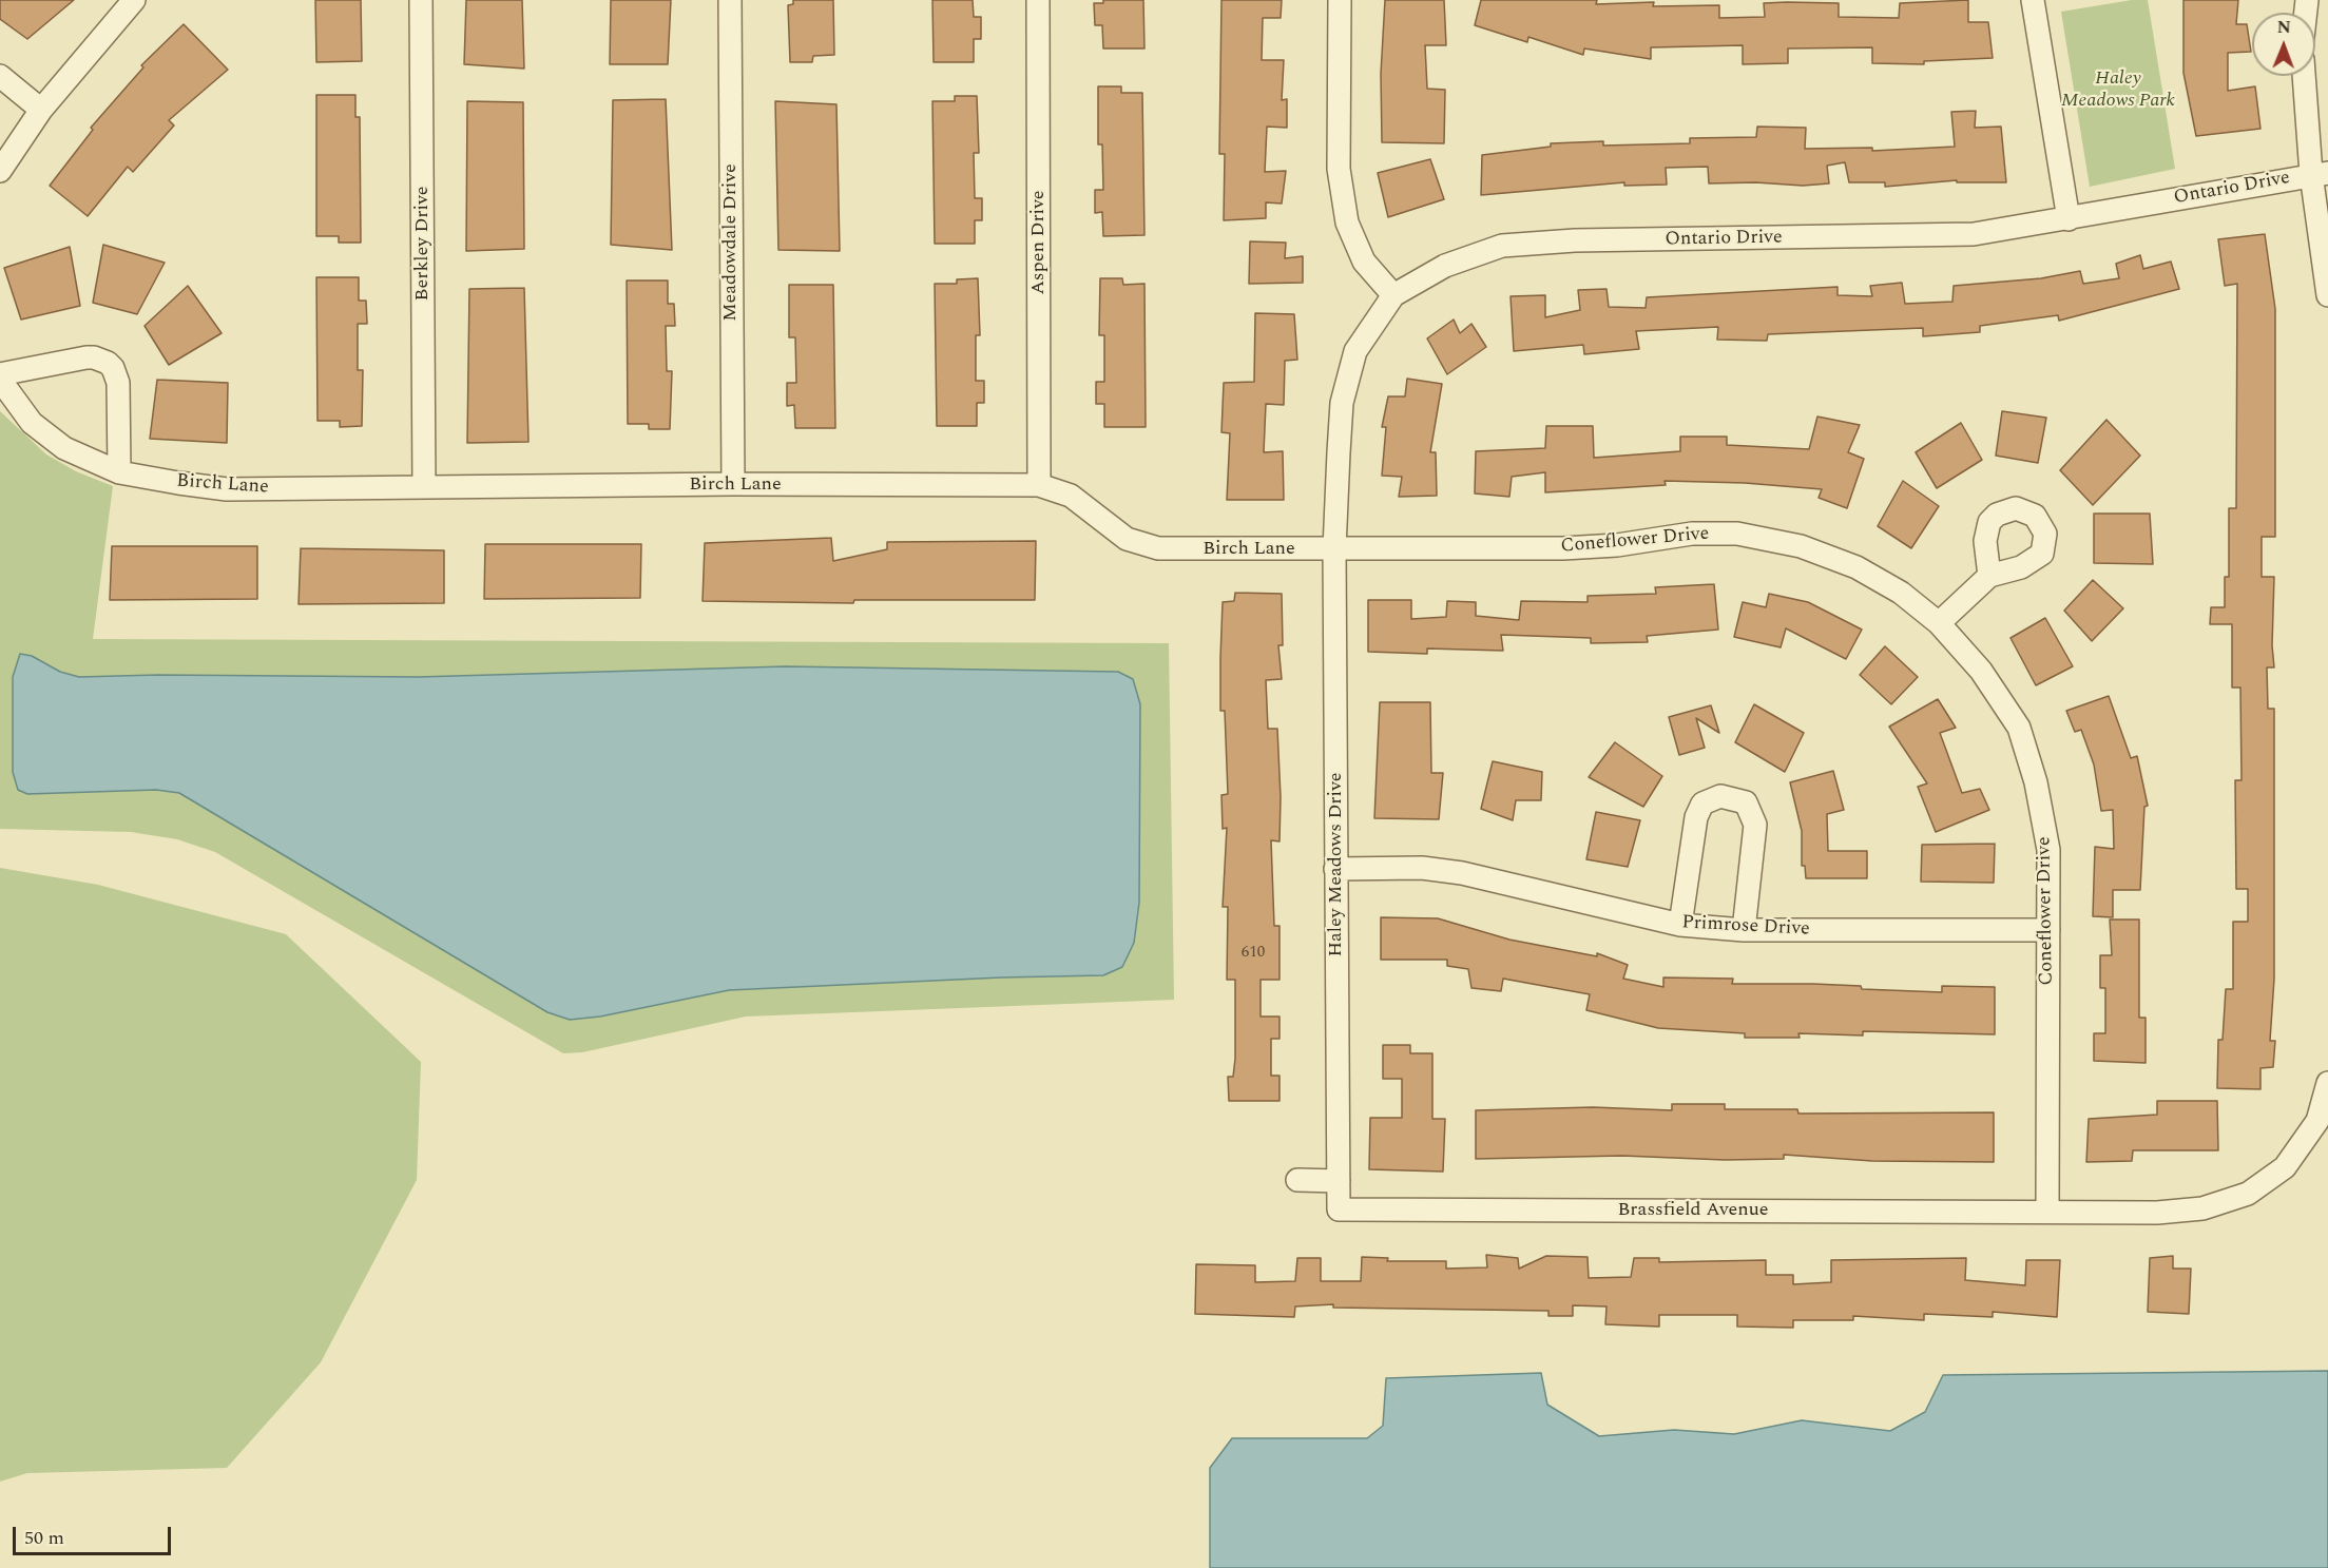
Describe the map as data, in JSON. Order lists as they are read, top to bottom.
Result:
{
  "streets": {
    "street": [
      "Ontario Drive",
      "Meadowdale Drive",
      "Aspen Drive",
      "Berkley Drive",
      "Birch Lane",
      "Coneflower Drive",
      "Haley Meadows Drive",
      "Primrose Drive",
      "Brassfield Avenue"
    ]
  },
  "crossings": [
    ["Ontario Drive", "Birch Lane"],
    ["Ontario Drive", "Coneflower Drive"],
    ["Ontario Drive", "Haley Meadows Drive"],
    ["Meadowdale Drive", "Birch Lane"],
    ["Aspen Drive", "Birch Lane"],
    ["Berkley Drive", "Birch Lane"],
    ["Birch Lane", "Coneflower Drive"],
    ["Birch Lane", "Haley Meadows Drive"],
    ["Coneflower Drive", "Haley Meadows Drive"],
    ["Coneflower Drive", "Primrose Drive"],
    ["Coneflower Drive", "Brassfield Avenue"],
    ["Haley Meadows Drive", "Primrose Drive"],
    ["Haley Meadows Drive", "Brassfield Avenue"]
  ],
  "parks": ["Haley Meadows Park"],
  "house_numbers": ["610"],
  "scale_bar": "50 m",
  "north": "top"
}
